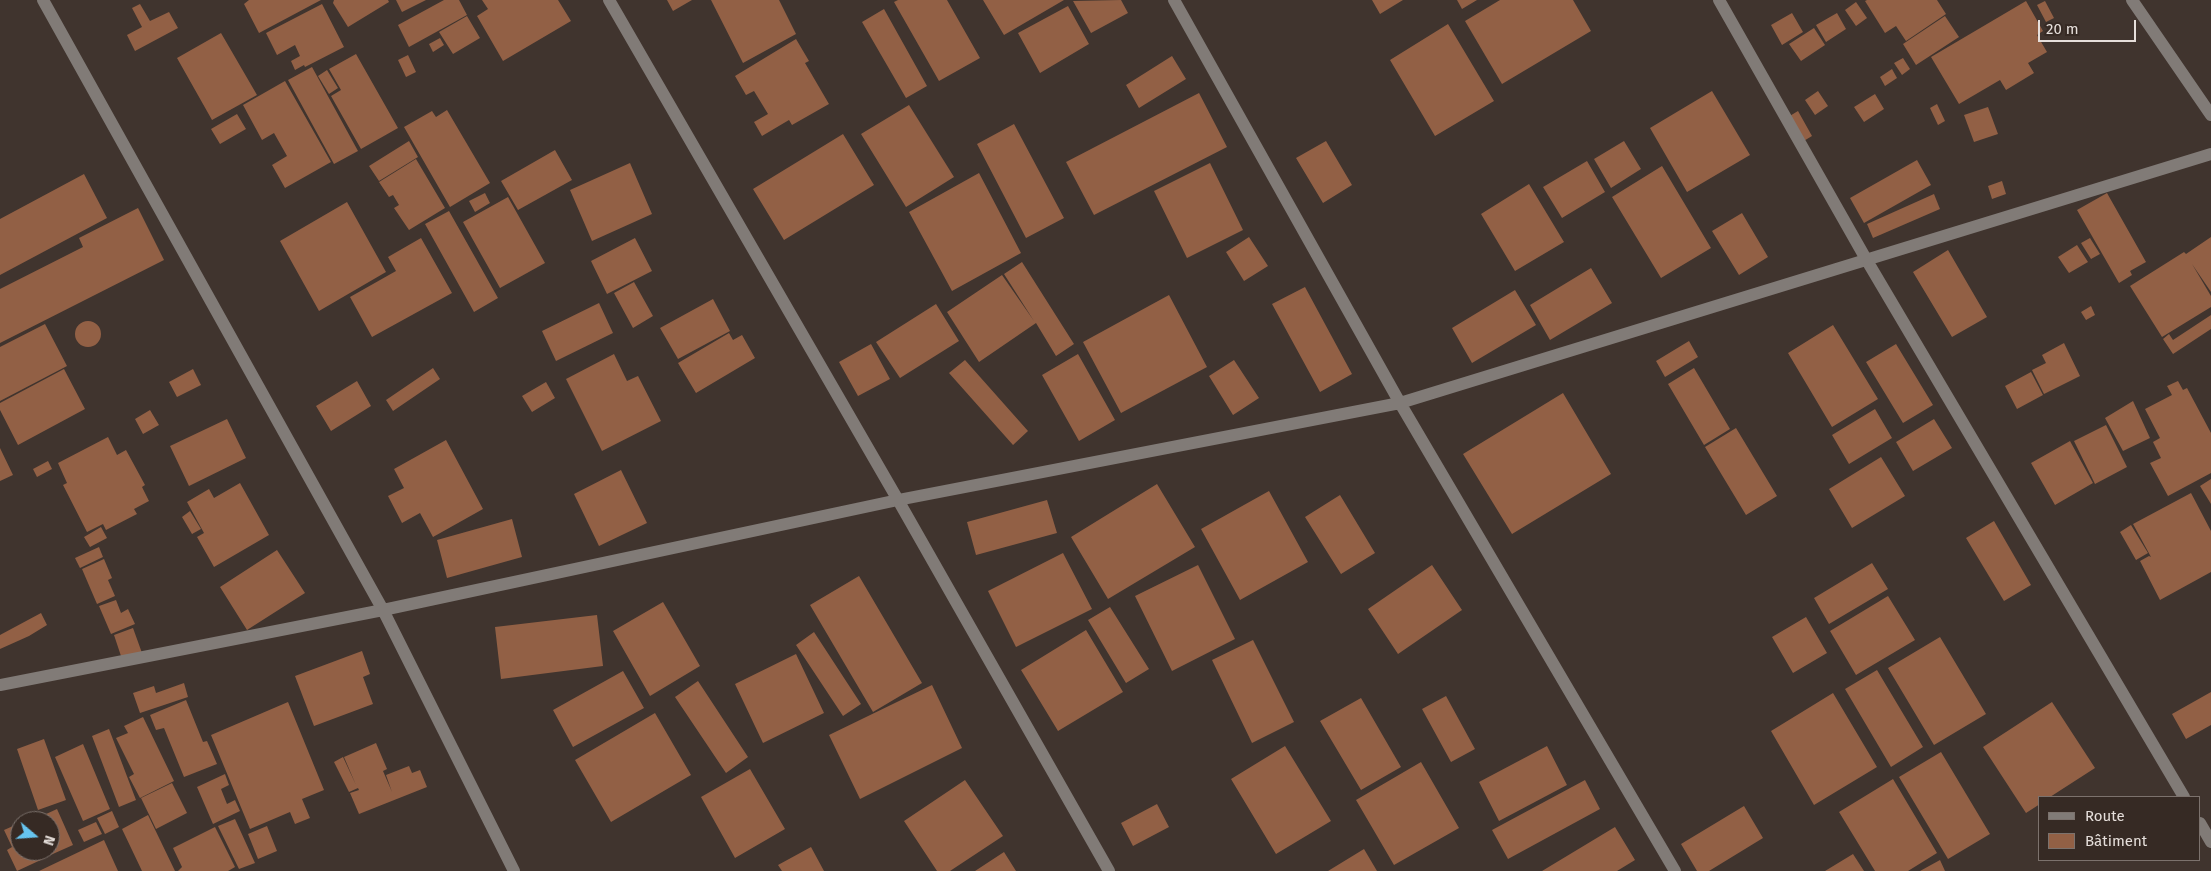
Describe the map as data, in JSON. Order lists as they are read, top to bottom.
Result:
{
  "legend": ["Route", "Bâtiment"],
  "scale_bar": "20 m",
  "north": "right"
}
